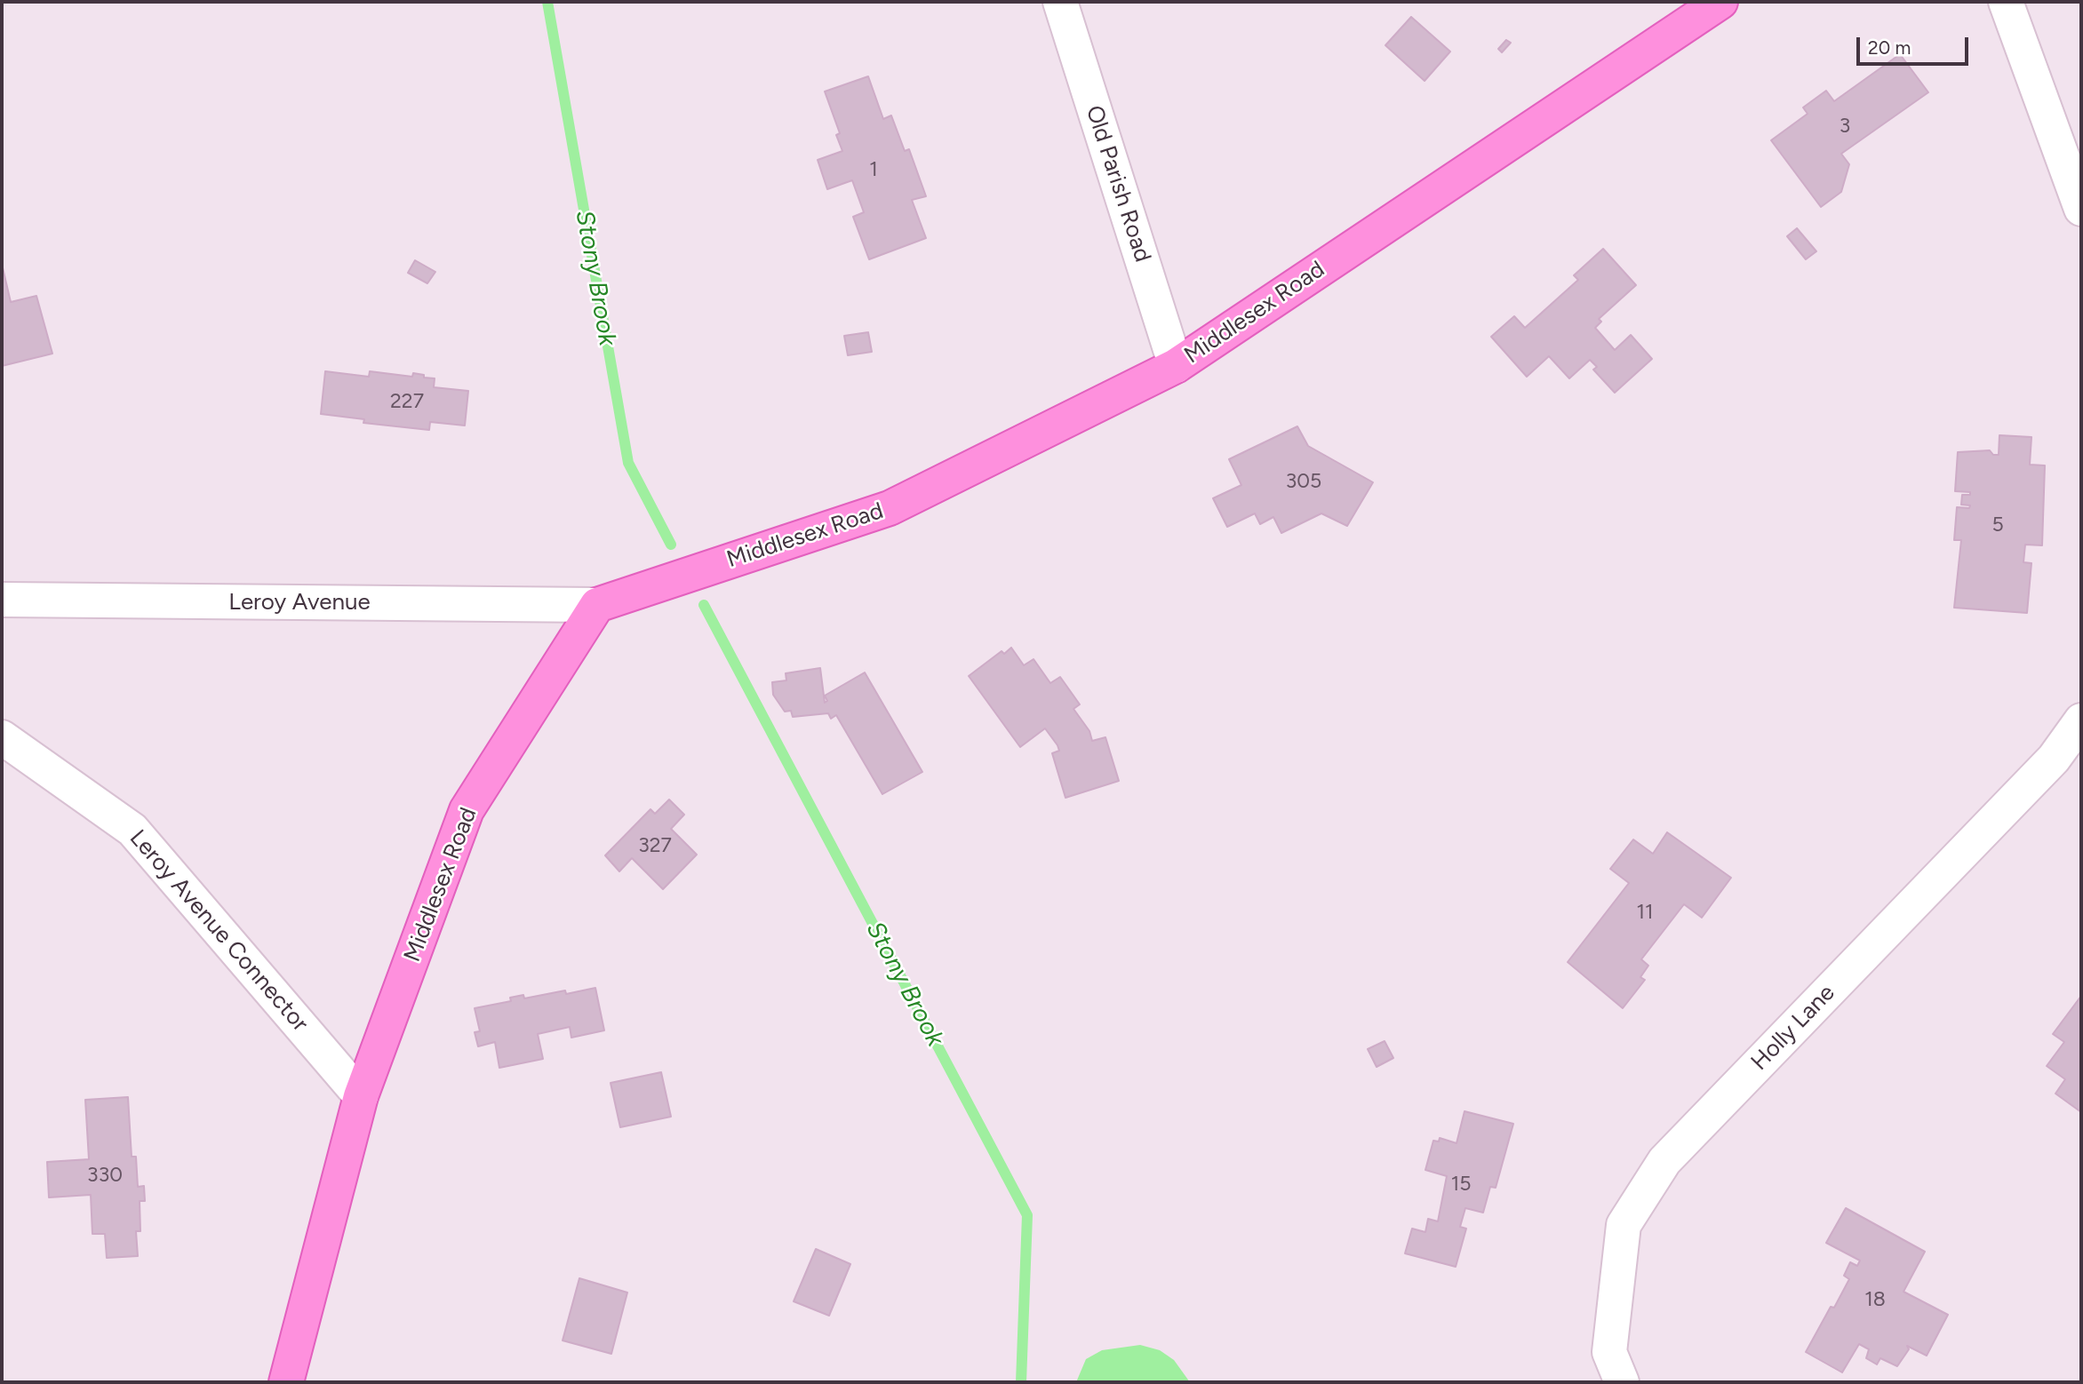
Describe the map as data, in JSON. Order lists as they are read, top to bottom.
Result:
{
  "streets": {
    "main road": ["Middlesex Road"],
    "street": [
      "Old Parish Road",
      "Leroy Avenue",
      "Leroy Avenue Connector",
      "Holly Lane"
    ]
  },
  "crossings": [
    ["Old Parish Road", "Middlesex Road"],
    ["Middlesex Road", "Leroy Avenue"],
    ["Middlesex Road", "Leroy Avenue Connector"]
  ],
  "water": ["Stony Brook"],
  "house_numbers": [
    "3",
    "1",
    "227",
    "305",
    "5",
    "327",
    "11",
    "330",
    "15",
    "18"
  ],
  "scale_bar": "20 m"
}
